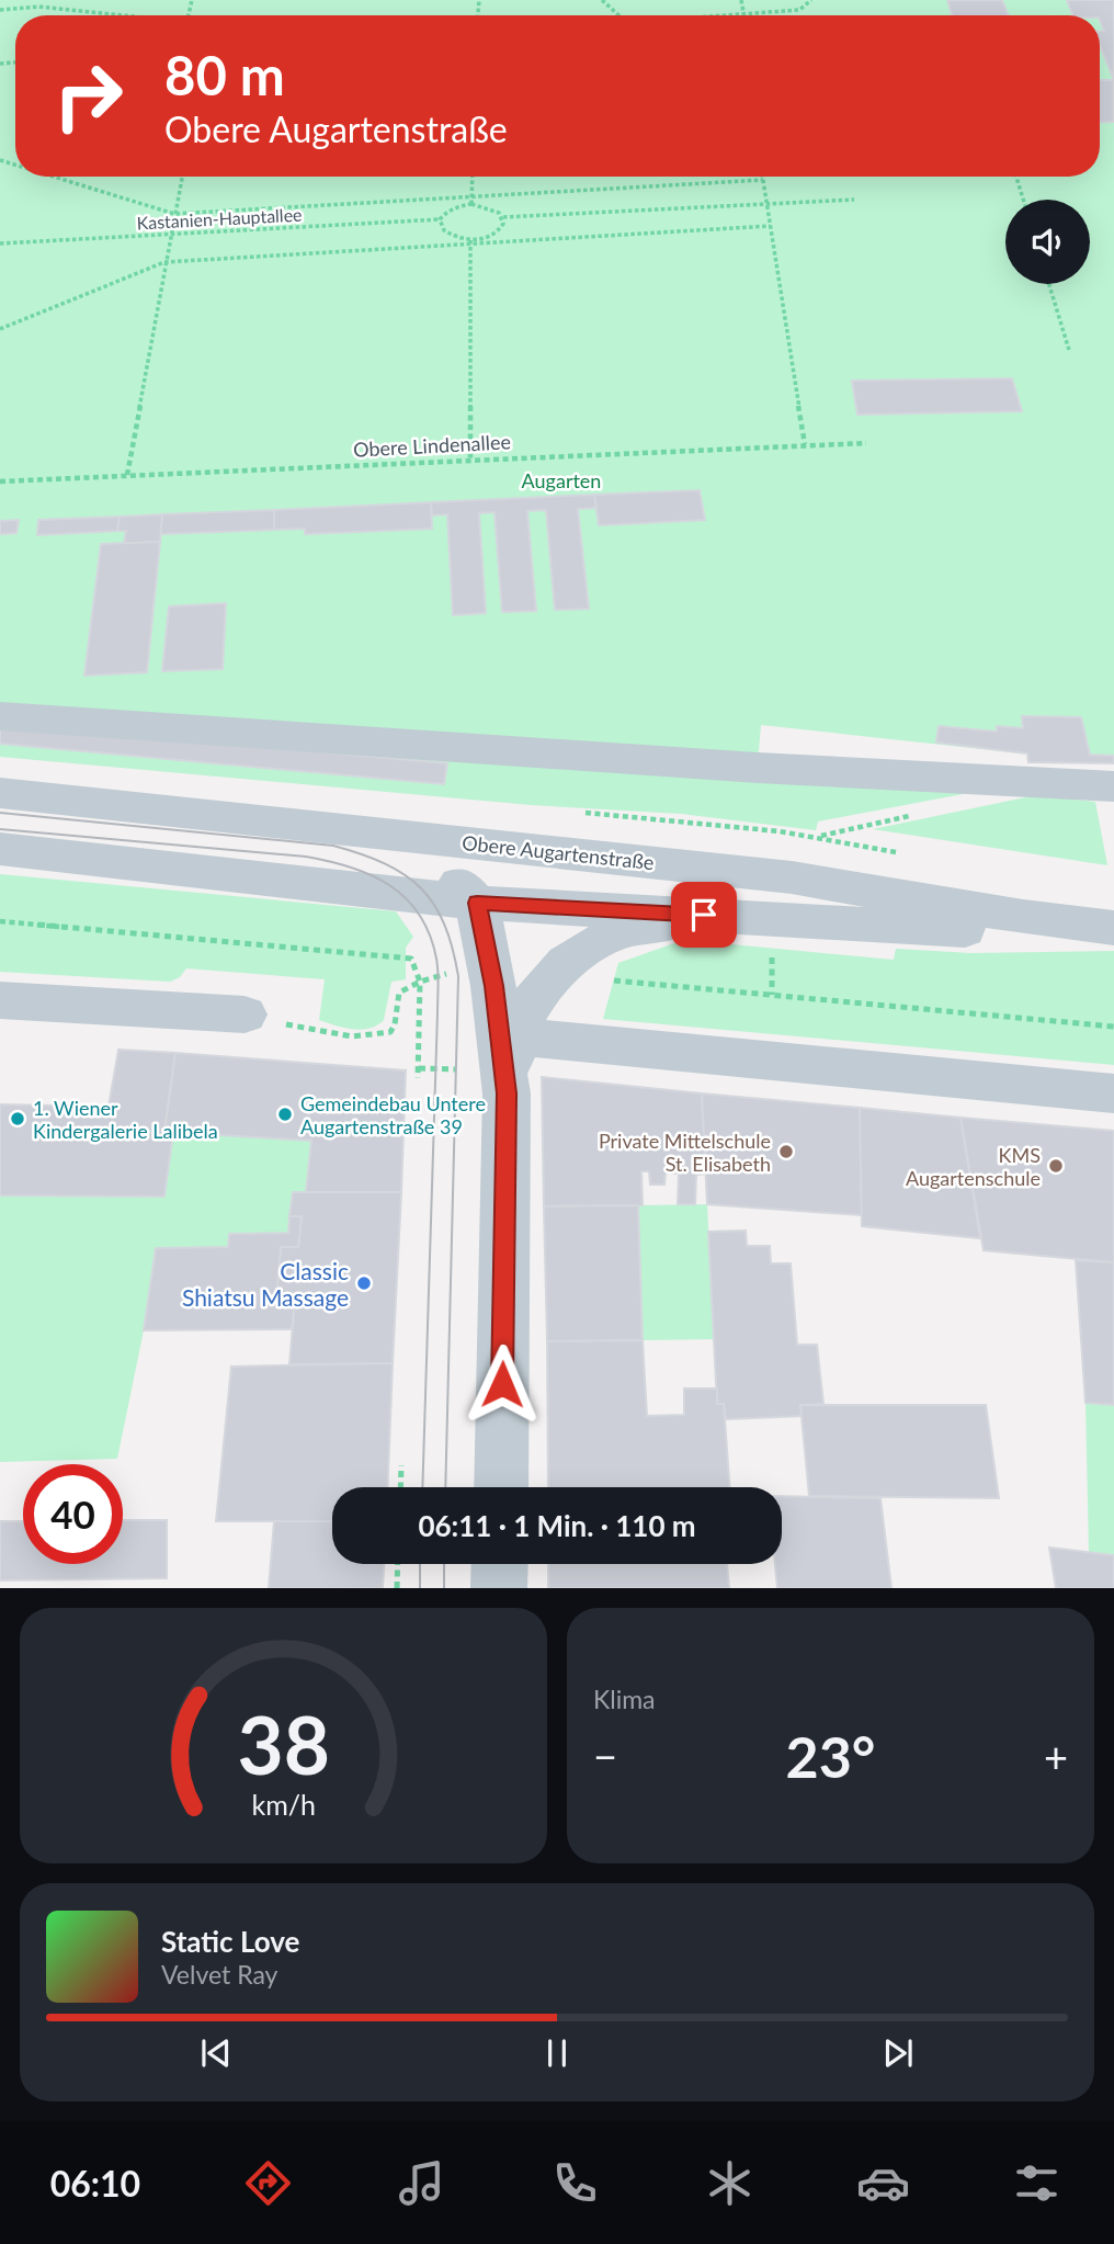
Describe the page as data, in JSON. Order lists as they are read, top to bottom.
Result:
{
  "streets": {
    "street": ["Obere Augartenstraße"],
    "path": ["Kastanien-Hauptallee", "Obere Lindenallee"]
  },
  "parks": ["Augarten"],
  "places": [
    "Gemeindebau Untere Augartenstraße 39",
    "1. Wiener Kindergalerie Lalibela",
    "Private Mittelschule St. Elisabeth",
    "KMS Augartenschule",
    "Classic Shiatsu Massage"
  ],
  "page": {
    "turn": ["80 m", "Obere Augartenstraße"],
    "limit": "40",
    "trip": "06:11 · 1 Min. · 110 m",
    "tile": "Klima",
    "heat": ["−", "23°", "+"],
    "song": ["Static Love", "Velvet Ray"],
    "tabs": "06:10",
    "gauge": ["38", "km/h"]
  }
}
